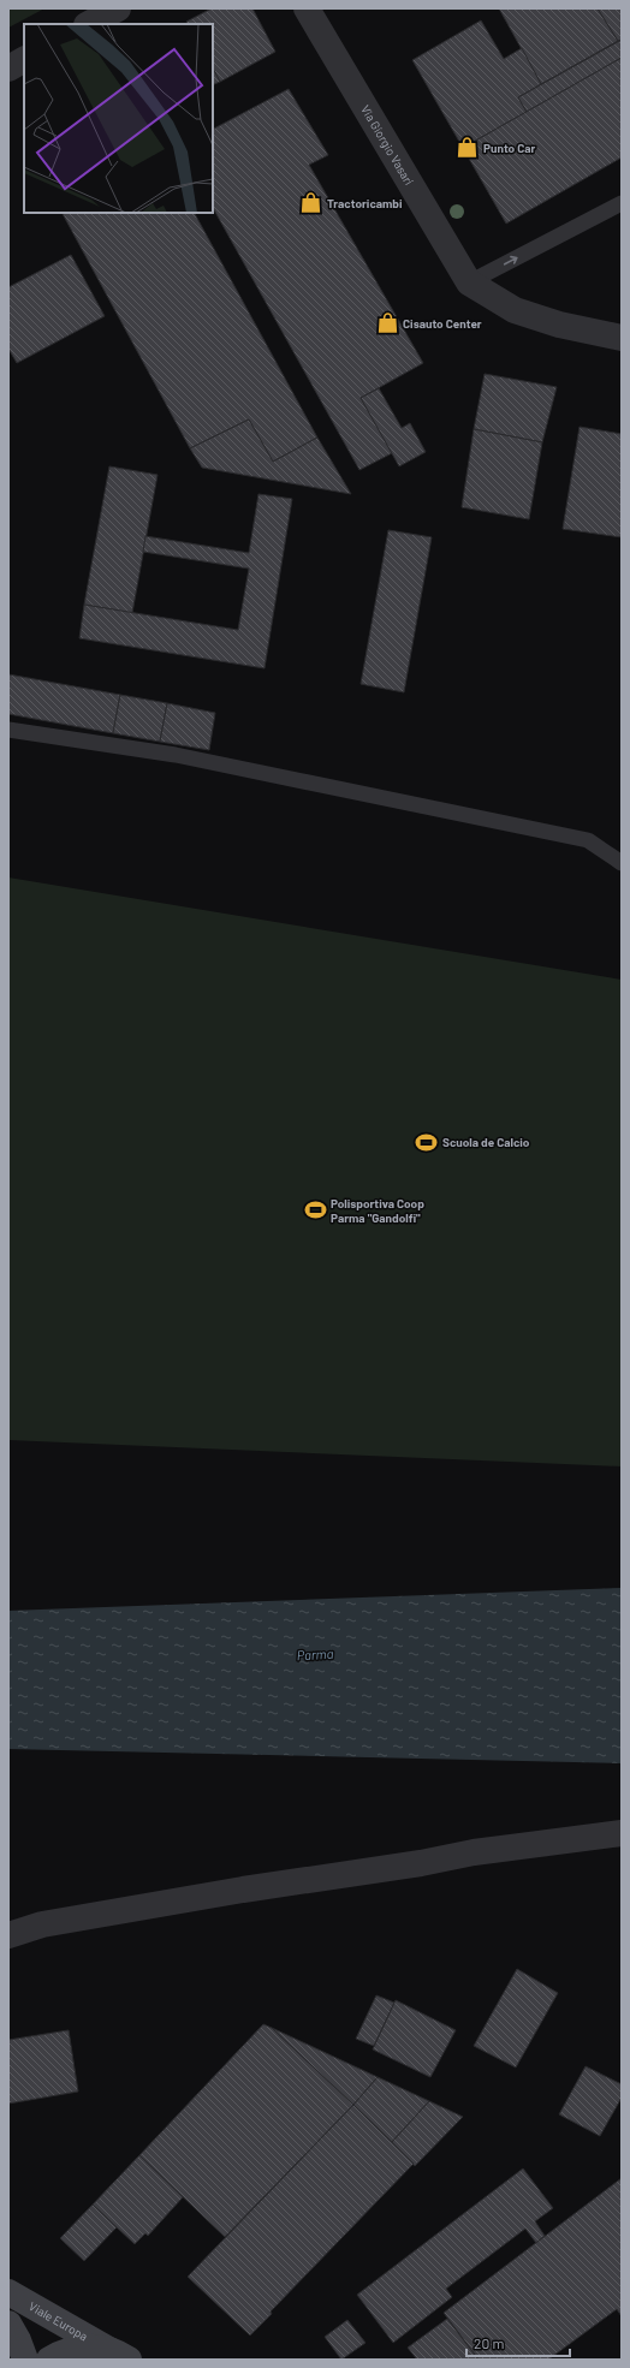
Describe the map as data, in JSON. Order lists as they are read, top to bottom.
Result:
{
  "streets": {
    "main road": ["Viale Europa"],
    "street": ["Via Giorgio Vasari"]
  },
  "water": ["Parma"],
  "places": {
    "shop": ["Punto Car", "Tractoricambi", "Cisauto Center"],
    "sports": ["Scuola de Calcio", "Polisportiva Coop Parma \"Gandolfi\""]
  },
  "scale_bar": "20 m"
}
